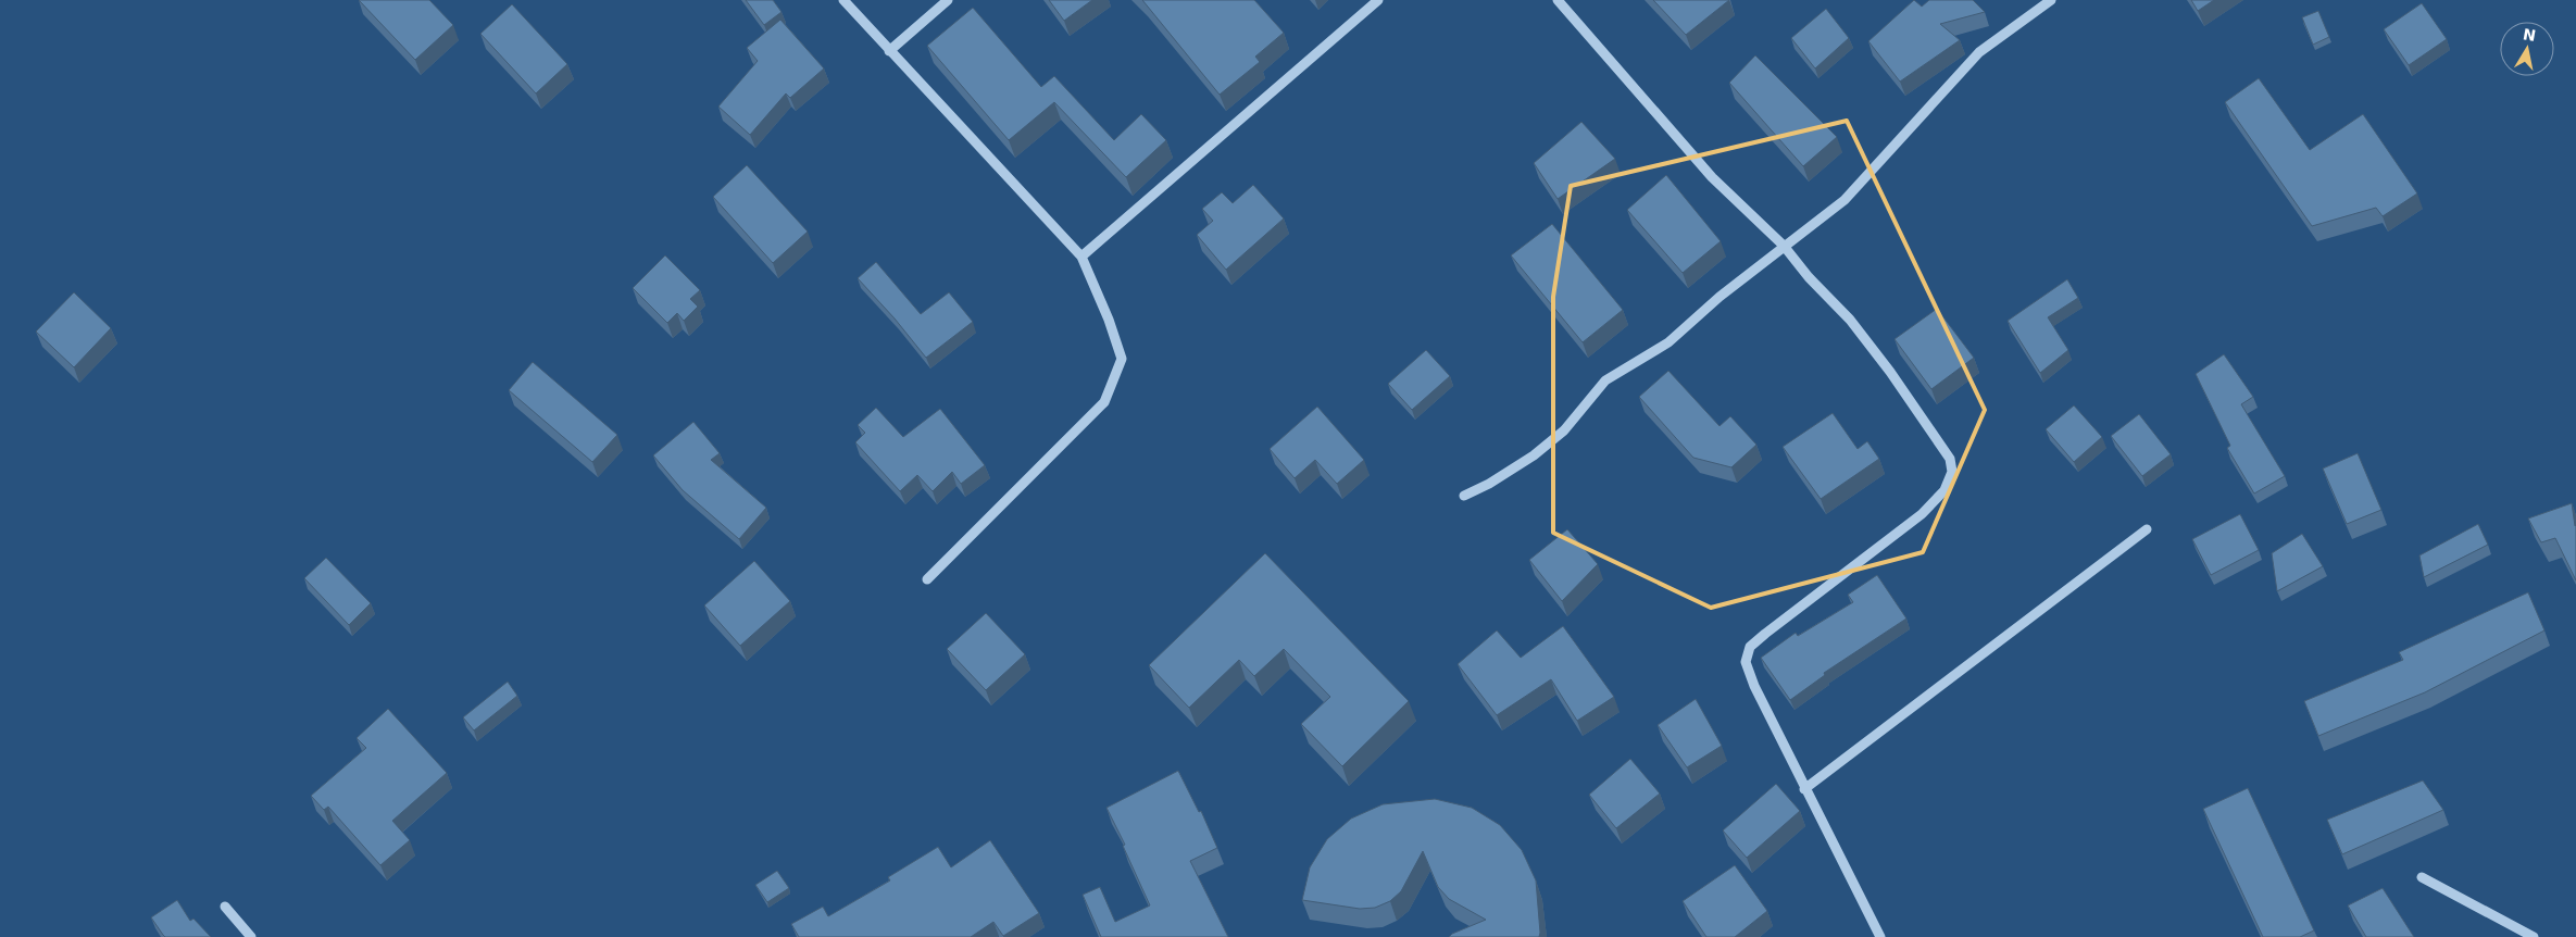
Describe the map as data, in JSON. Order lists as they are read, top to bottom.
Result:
{
  "north": "top"
}
